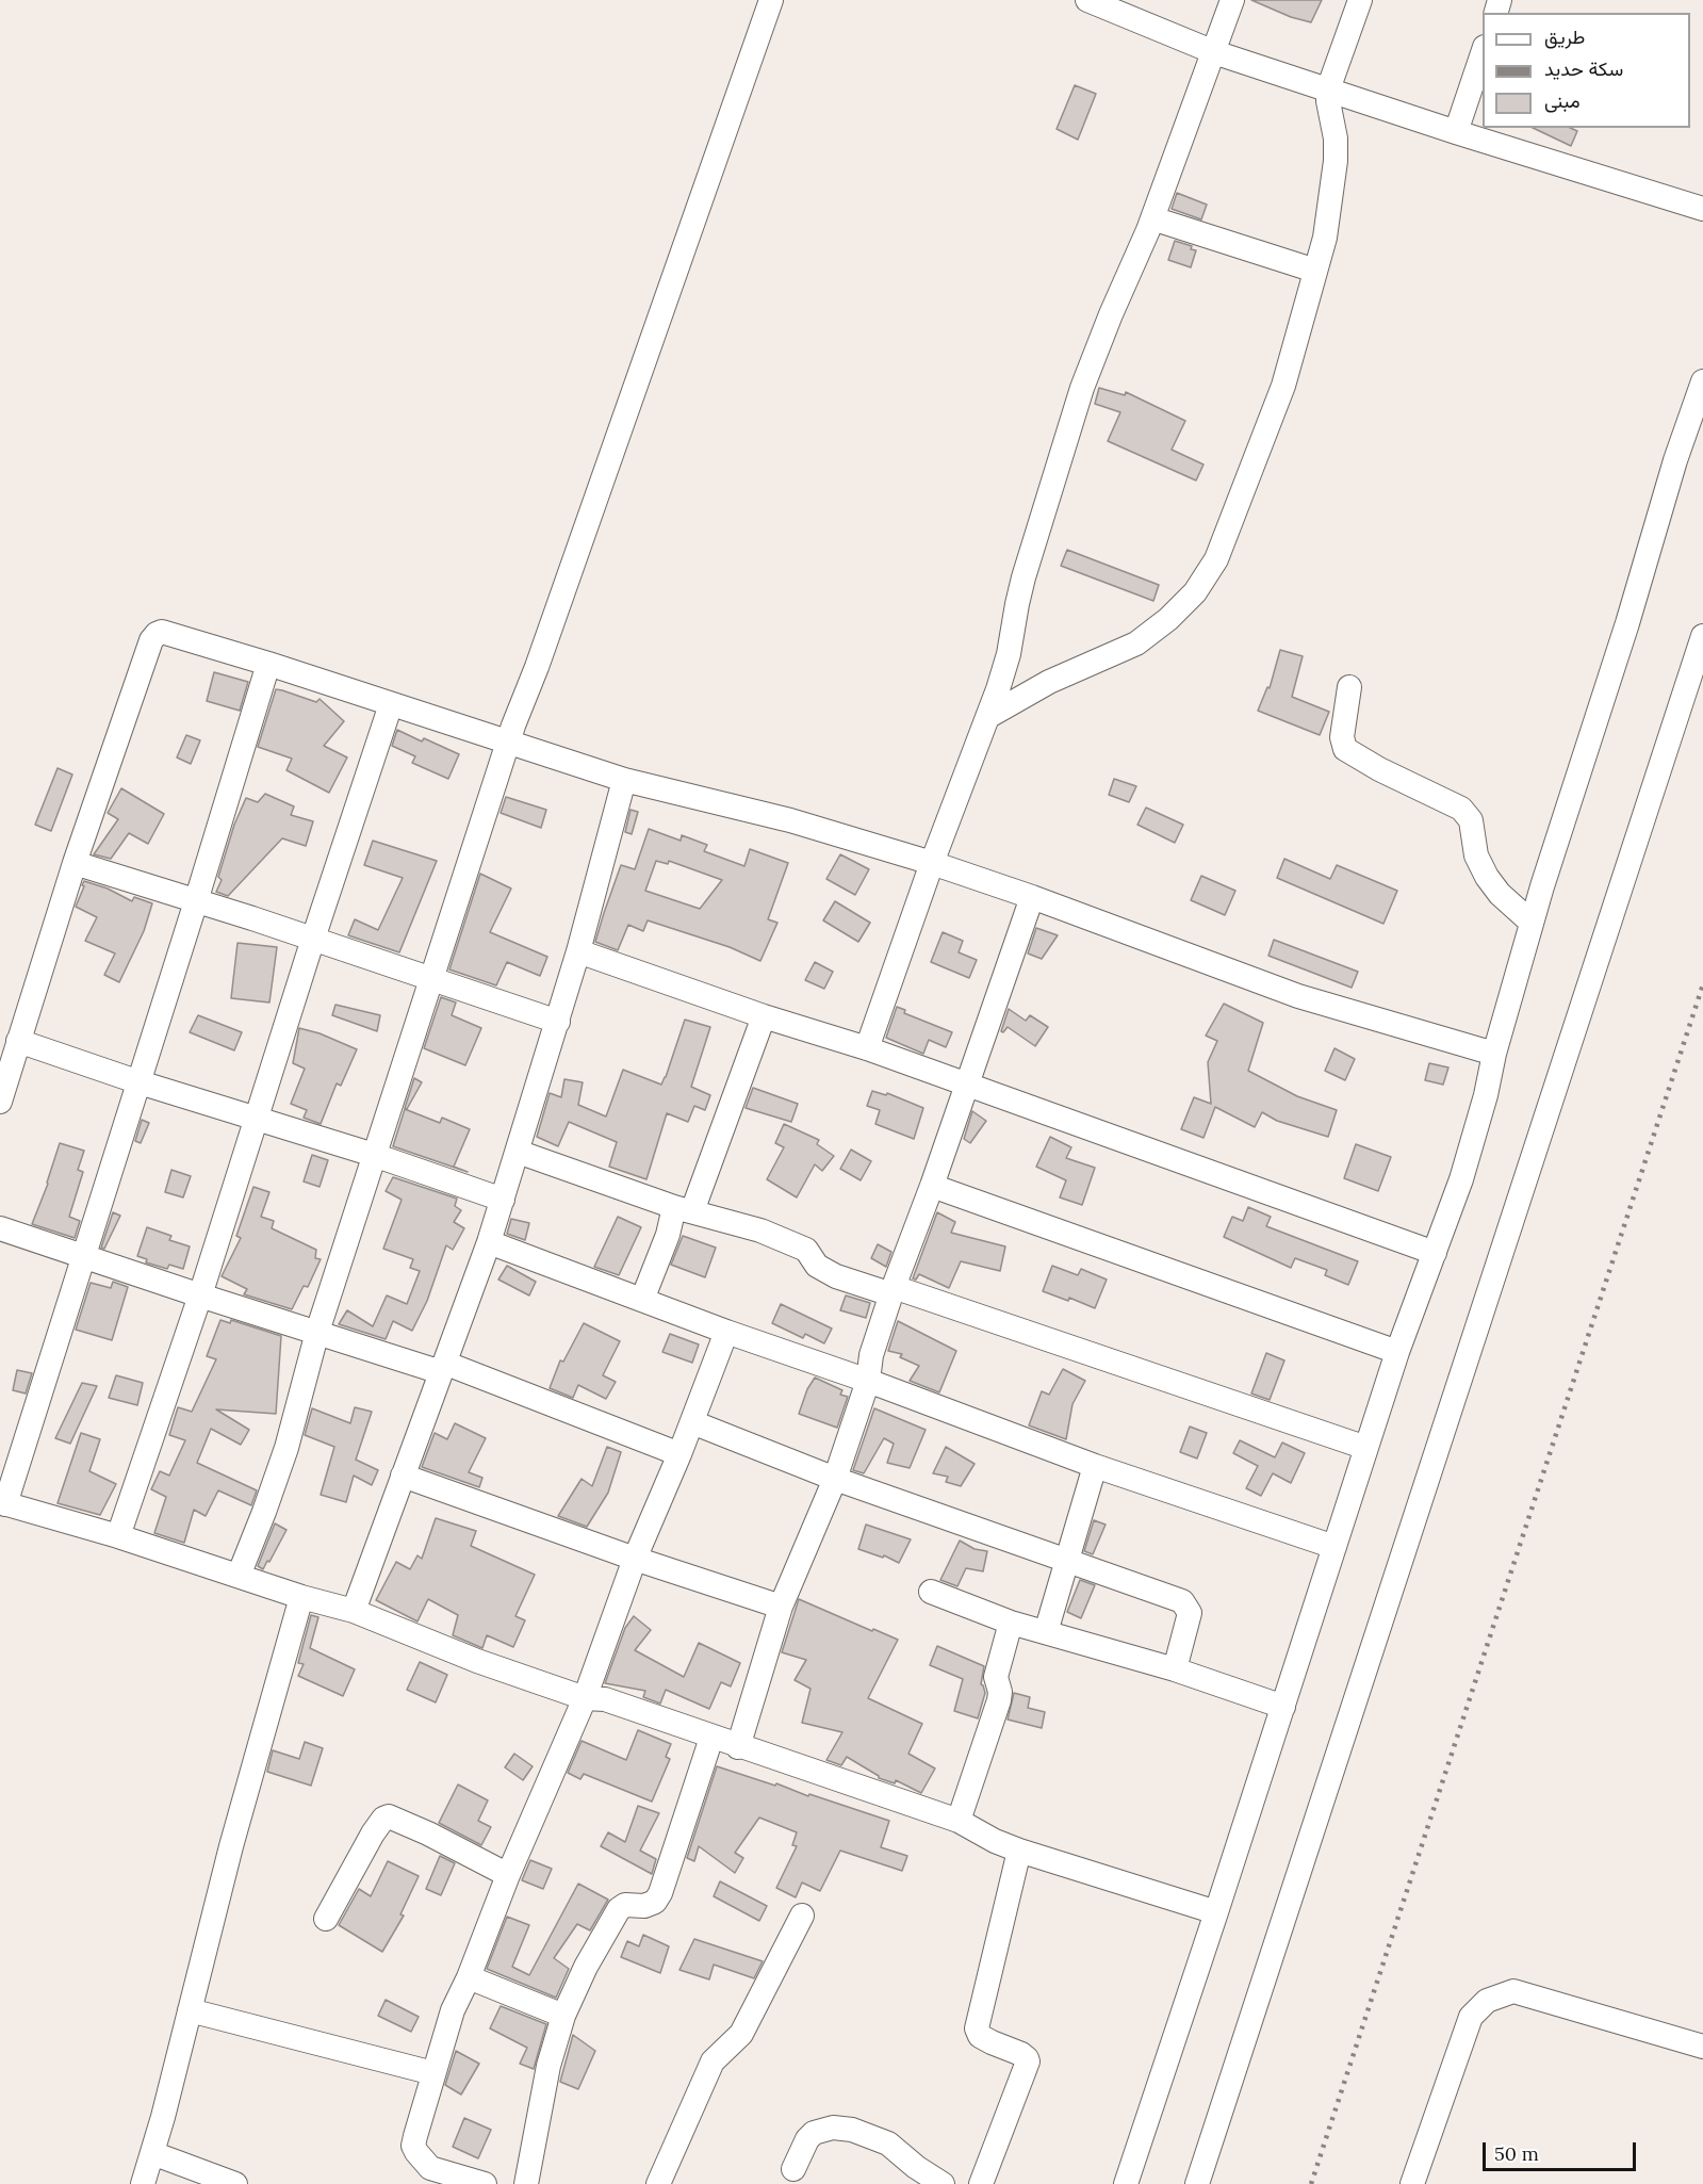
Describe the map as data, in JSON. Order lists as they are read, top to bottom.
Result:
{
  "legend": ["طريق", "سكة حديد", "مبنى"],
  "scale_bar": "50 m"
}
